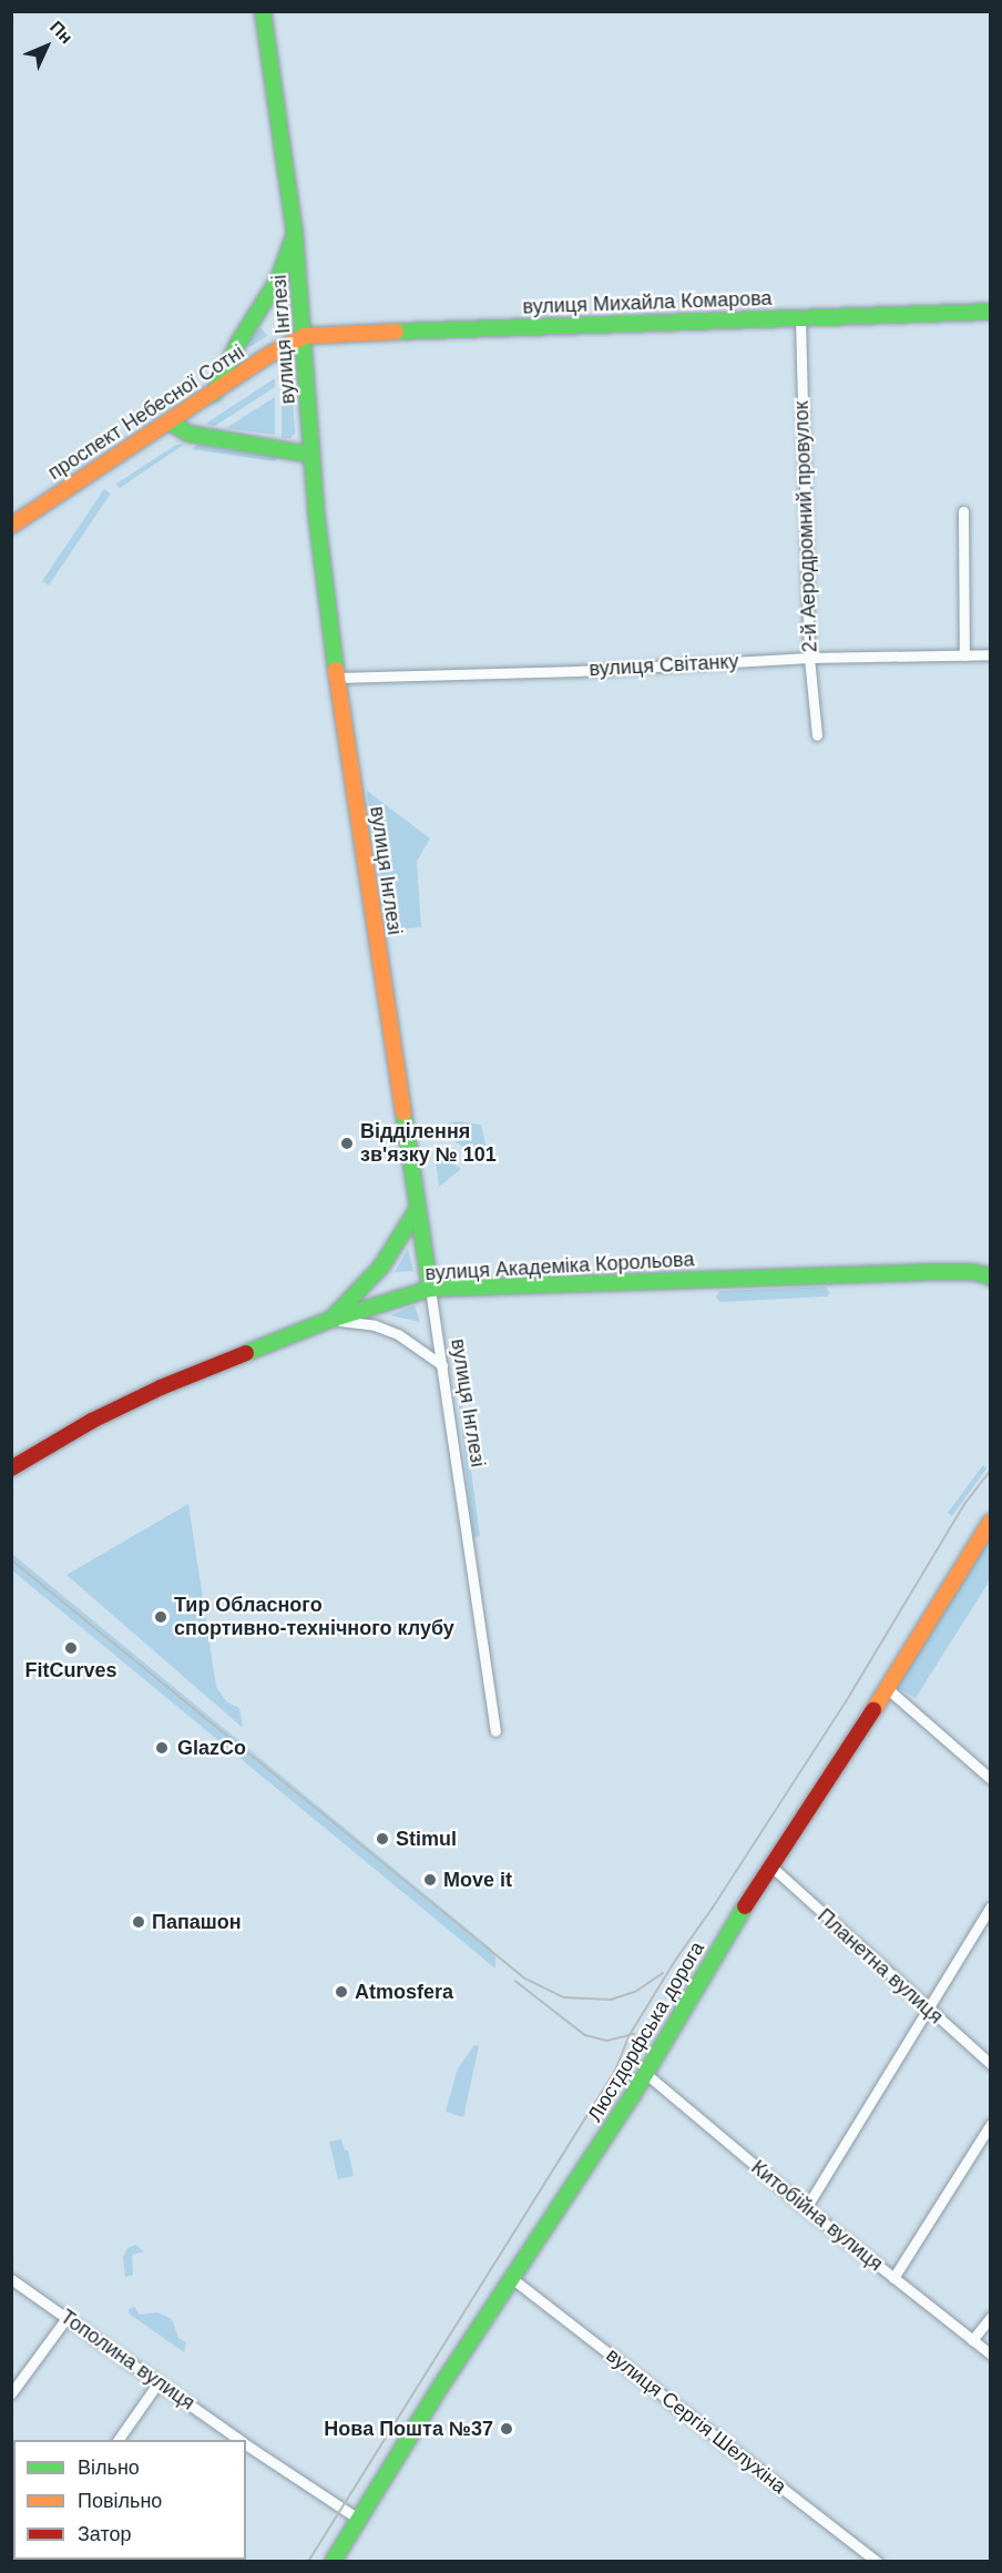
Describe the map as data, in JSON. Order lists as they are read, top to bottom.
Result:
{
  "streets": {
    "main road": [
      "вулиця Михайла Комарова",
      "вулиця Інглезі",
      "проспект Небесної Сотні",
      "вулиця Академіка Корольова",
      "Люстдорфська дорога"
    ],
    "street": [
      "2-й Аеродромний провулок",
      "вулиця Світанку",
      "Планетна вулиця",
      "Китобійна вулиця",
      "Тополина вулиця",
      "вулиця Сергія Шелухіна"
    ]
  },
  "crossings": [
    ["вулиця Михайла Комарова", "вулиця Інглезі"],
    ["вулиця Михайла Комарова", "проспект Небесної Сотні"],
    ["вулиця Михайла Комарова", "2-й Аеродромний провулок"],
    ["вулиця Інглезі", "проспект Небесної Сотні"],
    ["вулиця Інглезі", "вулиця Світанку"],
    ["вулиця Інглезі", "вулиця Академіка Корольова"],
    ["2-й Аеродромний провулок", "вулиця Світанку"],
    ["Планетна вулиця", "Люстдорфська дорога"],
    ["Люстдорфська дорога", "Китобійна вулиця"],
    ["Люстдорфська дорога", "Тополина вулиця"],
    ["Люстдорфська дорога", "вулиця Сергія Шелухіна"]
  ],
  "places": [
    "Відділення зв'язку № 101",
    "Тир Обласного спортивно-технічного клубу",
    "FitCurves",
    "GlazCo",
    "Stimul",
    "Move it",
    "Папашон",
    "Atmosfera",
    "Нова Пошта №37"
  ],
  "legend": ["Вільно", "Повільно", "Затор"],
  "north": "top right"
}
